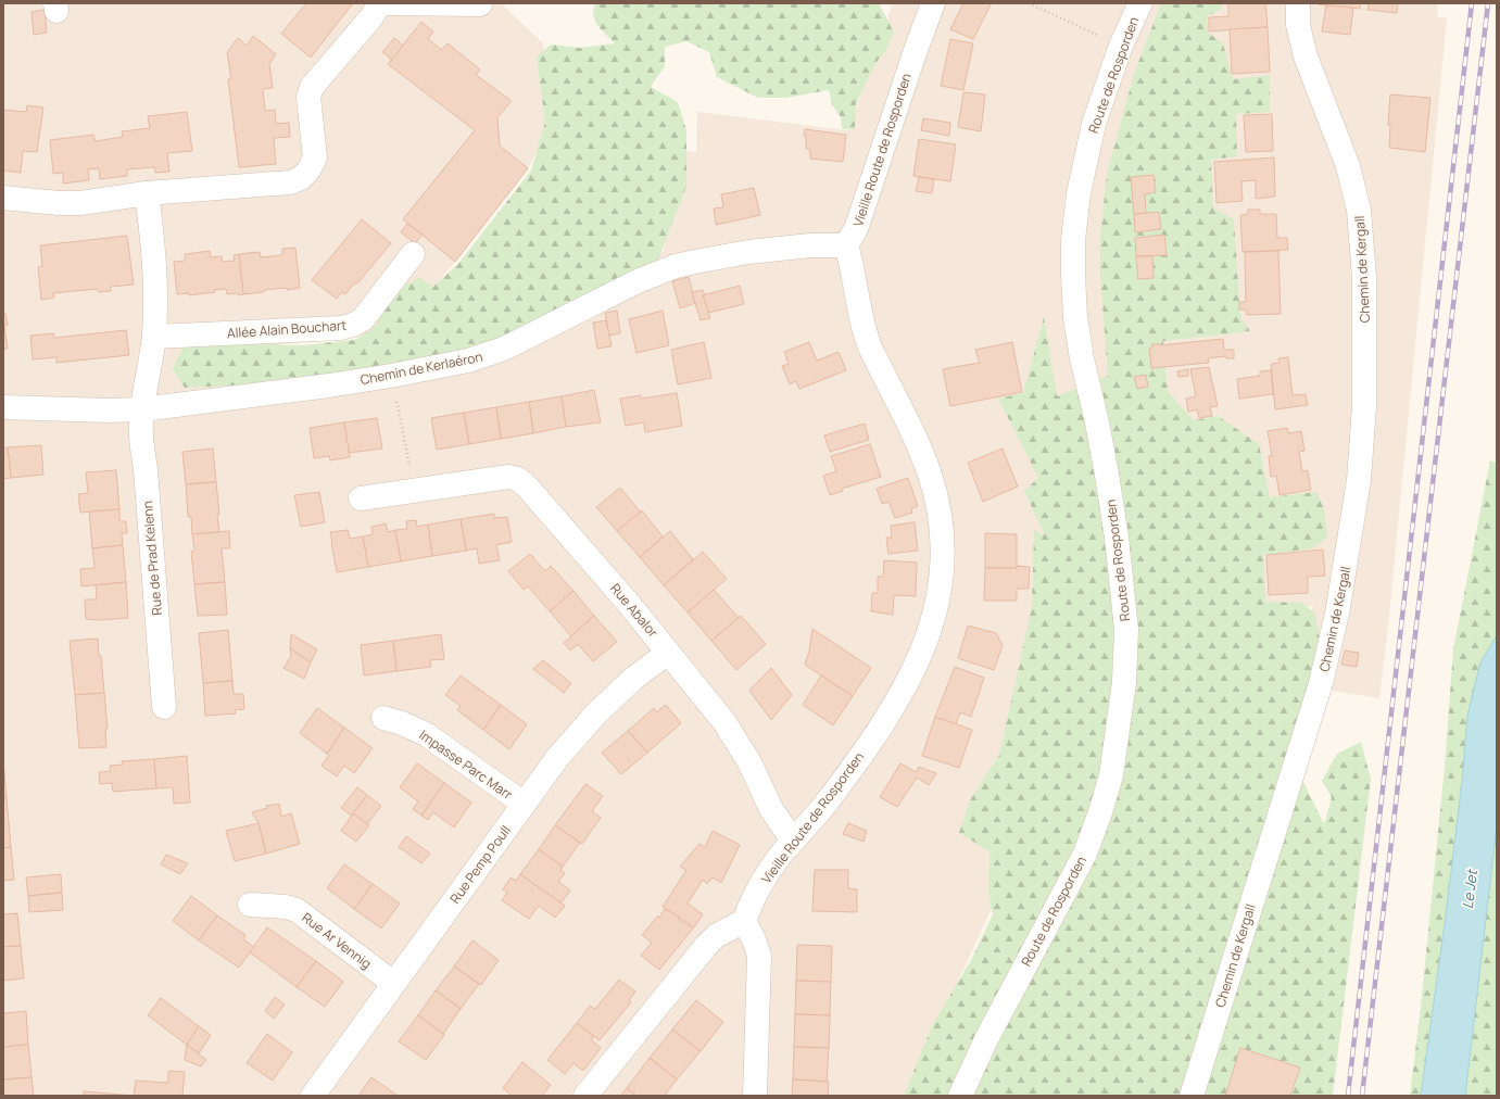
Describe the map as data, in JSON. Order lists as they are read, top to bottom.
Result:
{
  "streets": {
    "street": [
      "Route de Rosporden",
      "Vieille Route de Rosporden",
      "Chemin de Kergall",
      "Allée Alain Bouchart",
      "Chemin de Kerlaéron",
      "Rue de Prad Kelenn",
      "Rue Abalor",
      "Impasse Parc Marr",
      "Rue Pemp Poull",
      "Rue Ar Vennig"
    ]
  },
  "crossings": [
    ["Vieille Route de Rosporden", "Chemin de Kerlaéron"],
    ["Vieille Route de Rosporden", "Rue Abalor"],
    ["Allée Alain Bouchart", "Rue de Prad Kelenn"],
    ["Chemin de Kerlaéron", "Rue de Prad Kelenn"],
    ["Rue Abalor", "Rue Pemp Poull"],
    ["Impasse Parc Marr", "Rue Pemp Poull"],
    ["Rue Pemp Poull", "Rue Ar Vennig"]
  ],
  "water": ["Le Jet"]
}
